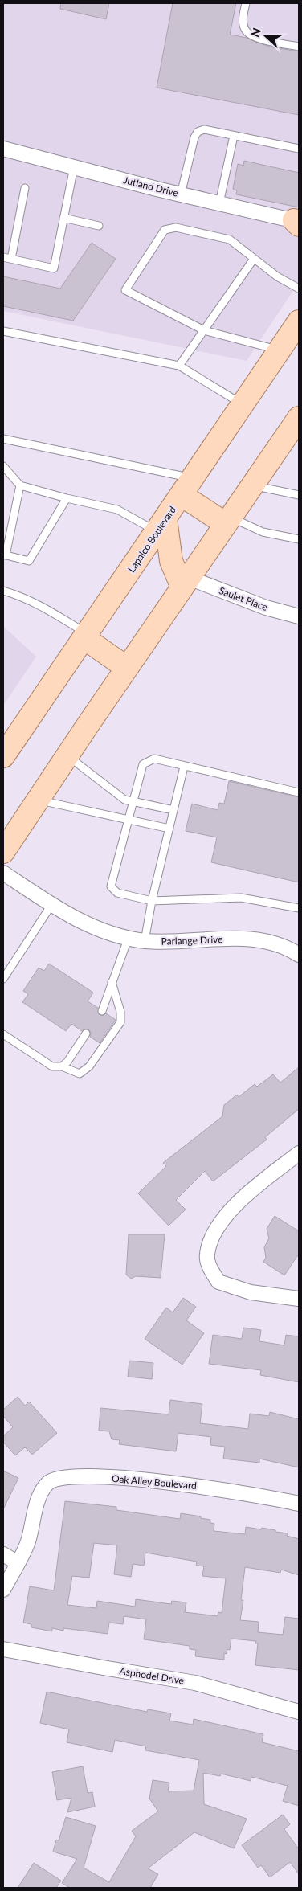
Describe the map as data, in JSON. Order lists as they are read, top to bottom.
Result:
{
  "streets": {
    "main road": ["Lapalco Boulevard"],
    "street": [
      "Jutland Drive",
      "Saulet Place",
      "Parlange Drive",
      "Oak Alley Boulevard",
      "Asphodel Drive"
    ]
  },
  "north": "left"
}
